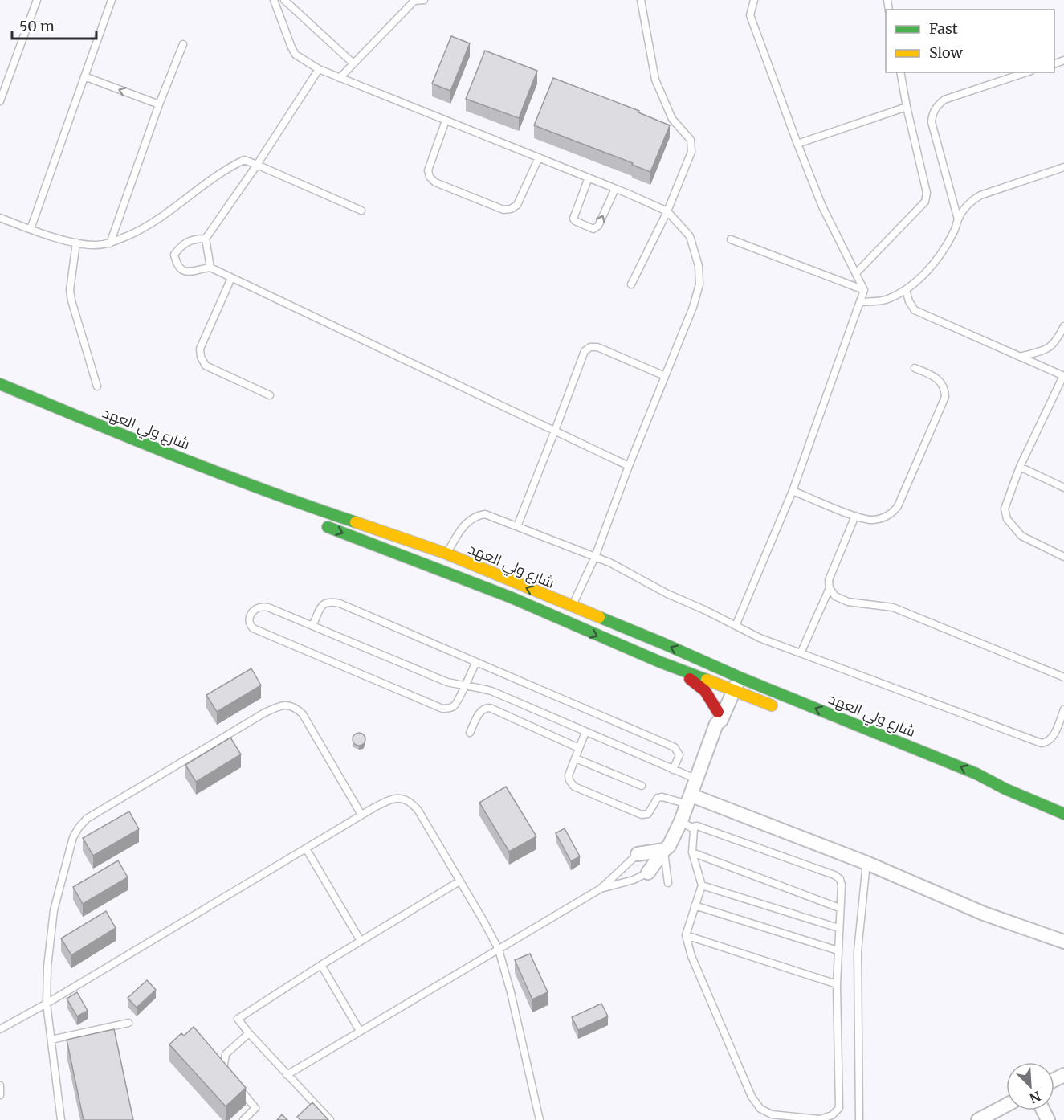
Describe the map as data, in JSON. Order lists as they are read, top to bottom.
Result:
{
  "streets": {
    "main road": ["شارع ولي العهد"]
  },
  "legend": ["Fast", "Slow"],
  "scale_bar": "50 m",
  "north": "bottom right"
}
